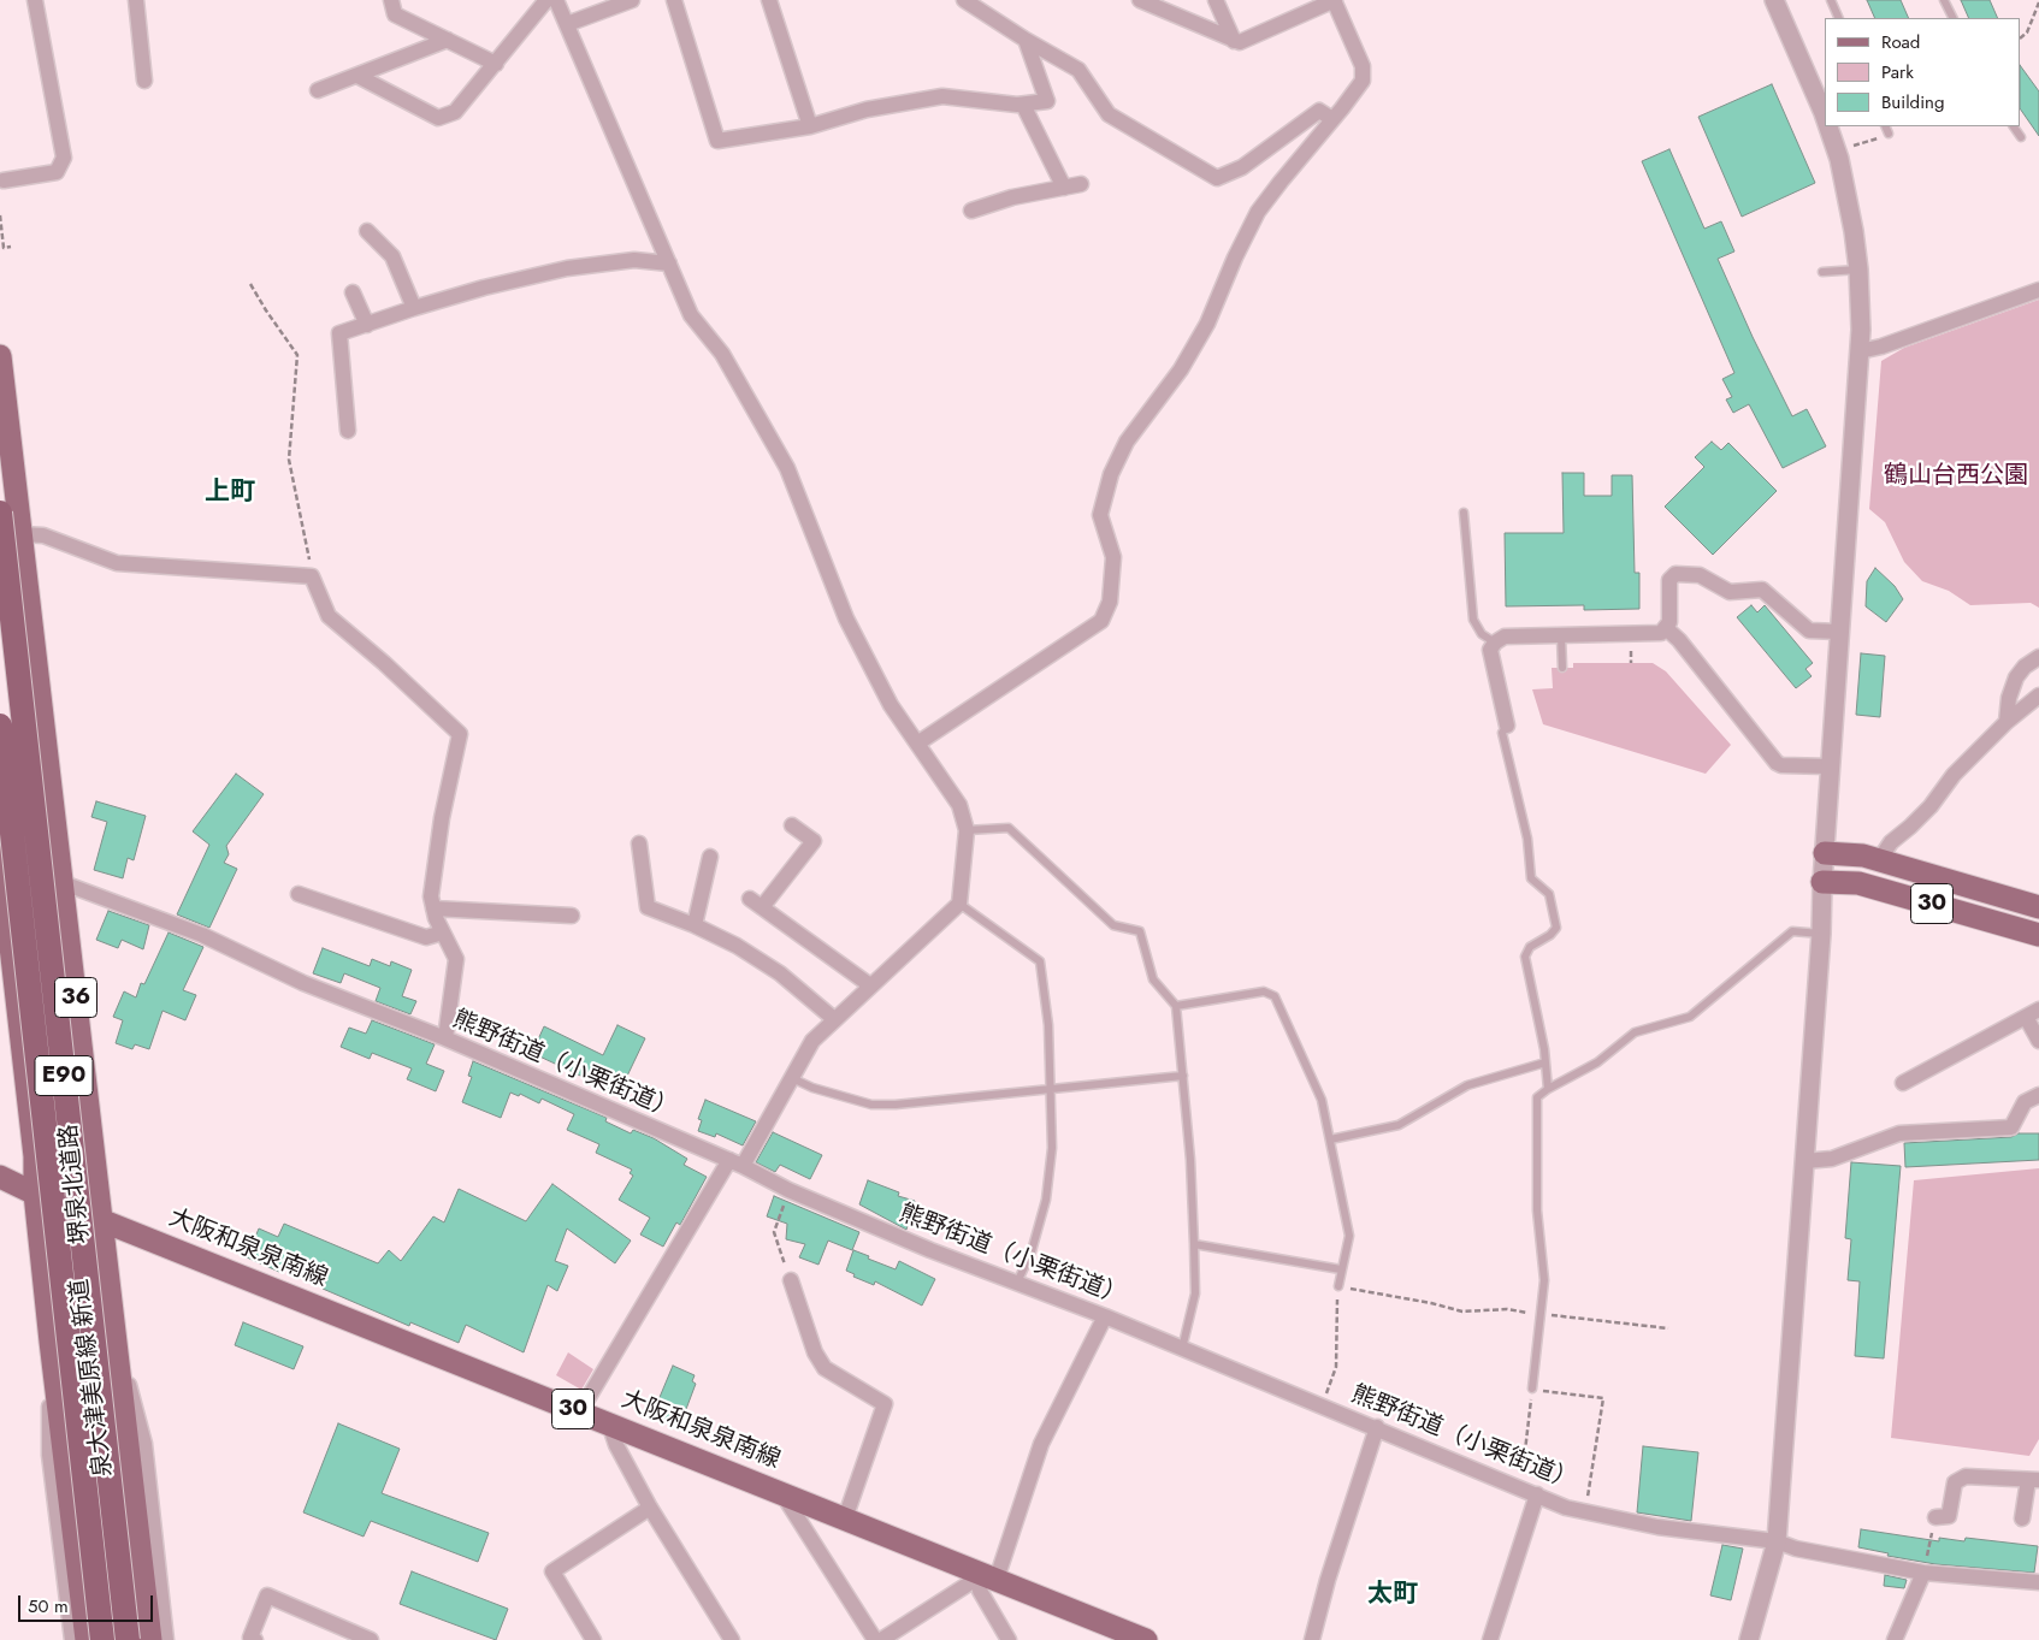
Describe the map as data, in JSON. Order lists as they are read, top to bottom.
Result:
{
  "streets": {
    "highway": ["E90", "堺泉北道路"],
    "main road": [
      "30",
      "36",
      "大阪和泉泉南線",
      "泉大津美原線 新道"
    ],
    "street": ["熊野街道（小栗街道）"]
  },
  "crossings": [
    ["熊野街道（小栗街道）", "泉大津美原線 新道"],
    ["堺泉北道路", "泉大津美原線 新道"],
    ["大阪和泉泉南線", "泉大津美原線 新道"]
  ],
  "districts": ["上町", "太町"],
  "parks": ["鶴山台西公園"],
  "legend": ["Road", "Park", "Building"],
  "scale_bar": "50 m"
}
